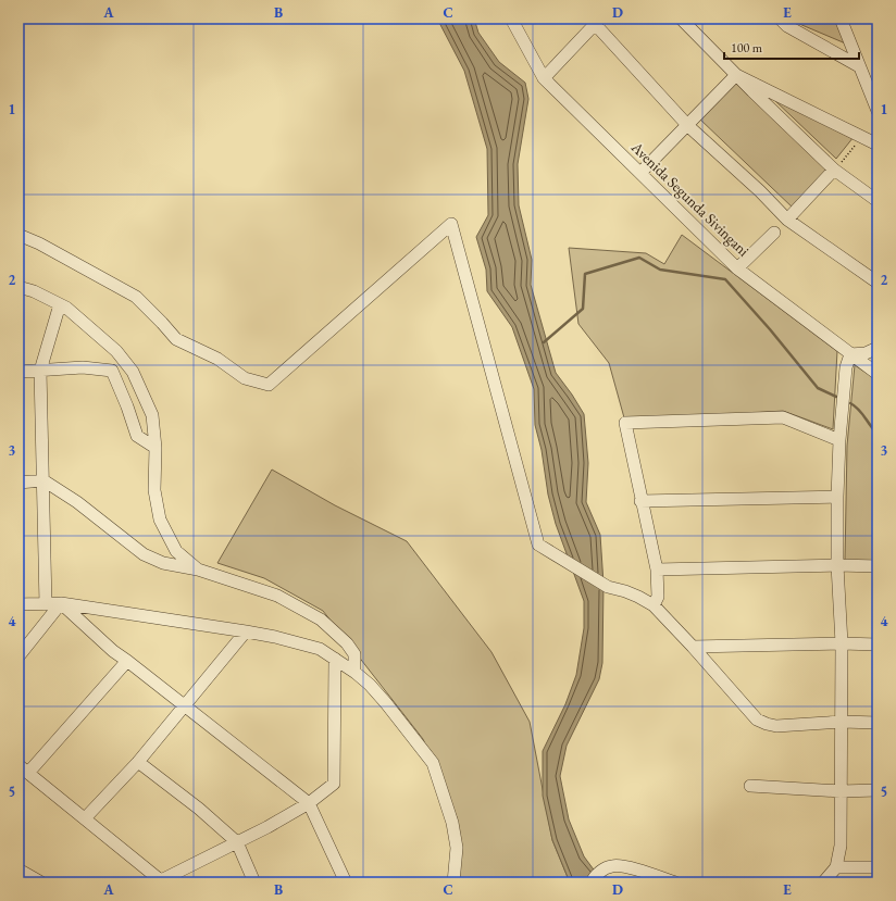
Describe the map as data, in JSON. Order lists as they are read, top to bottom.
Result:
{
  "streets": {
    "street": ["Avenida Segunda Sivingani"]
  },
  "scale_bar": "100 m",
  "grid": {
    "columns": [
      "A",
      "B",
      "C",
      "D",
      "E"
    ],
    "rows": [
      "1",
      "2",
      "3",
      "4",
      "5"
    ]
  }
}
